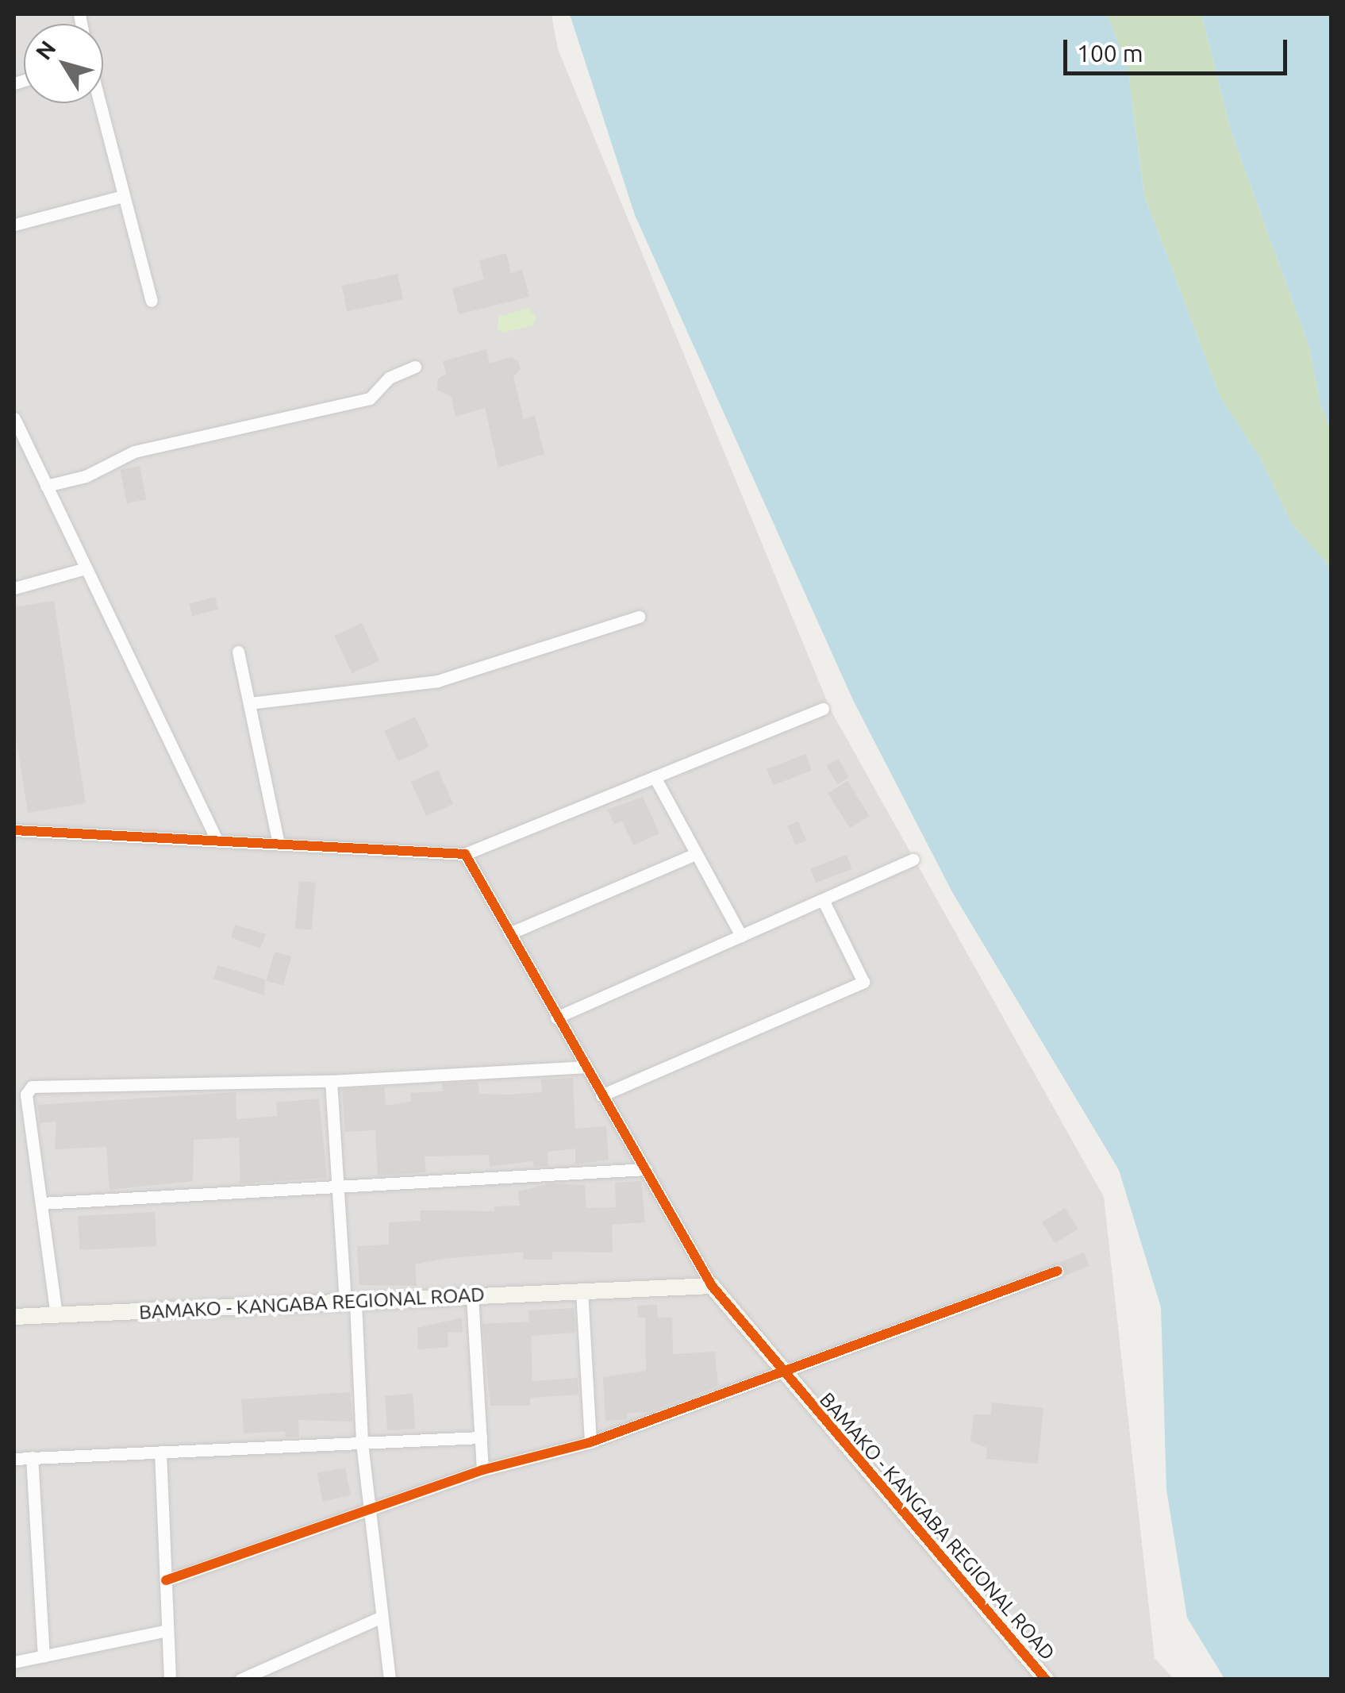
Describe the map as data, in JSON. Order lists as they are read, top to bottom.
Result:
{
  "streets": {
    "street": ["BAMAKO - KANGABA REGIONAL ROAD"]
  },
  "scale_bar": "100 m",
  "north": "top left"
}
